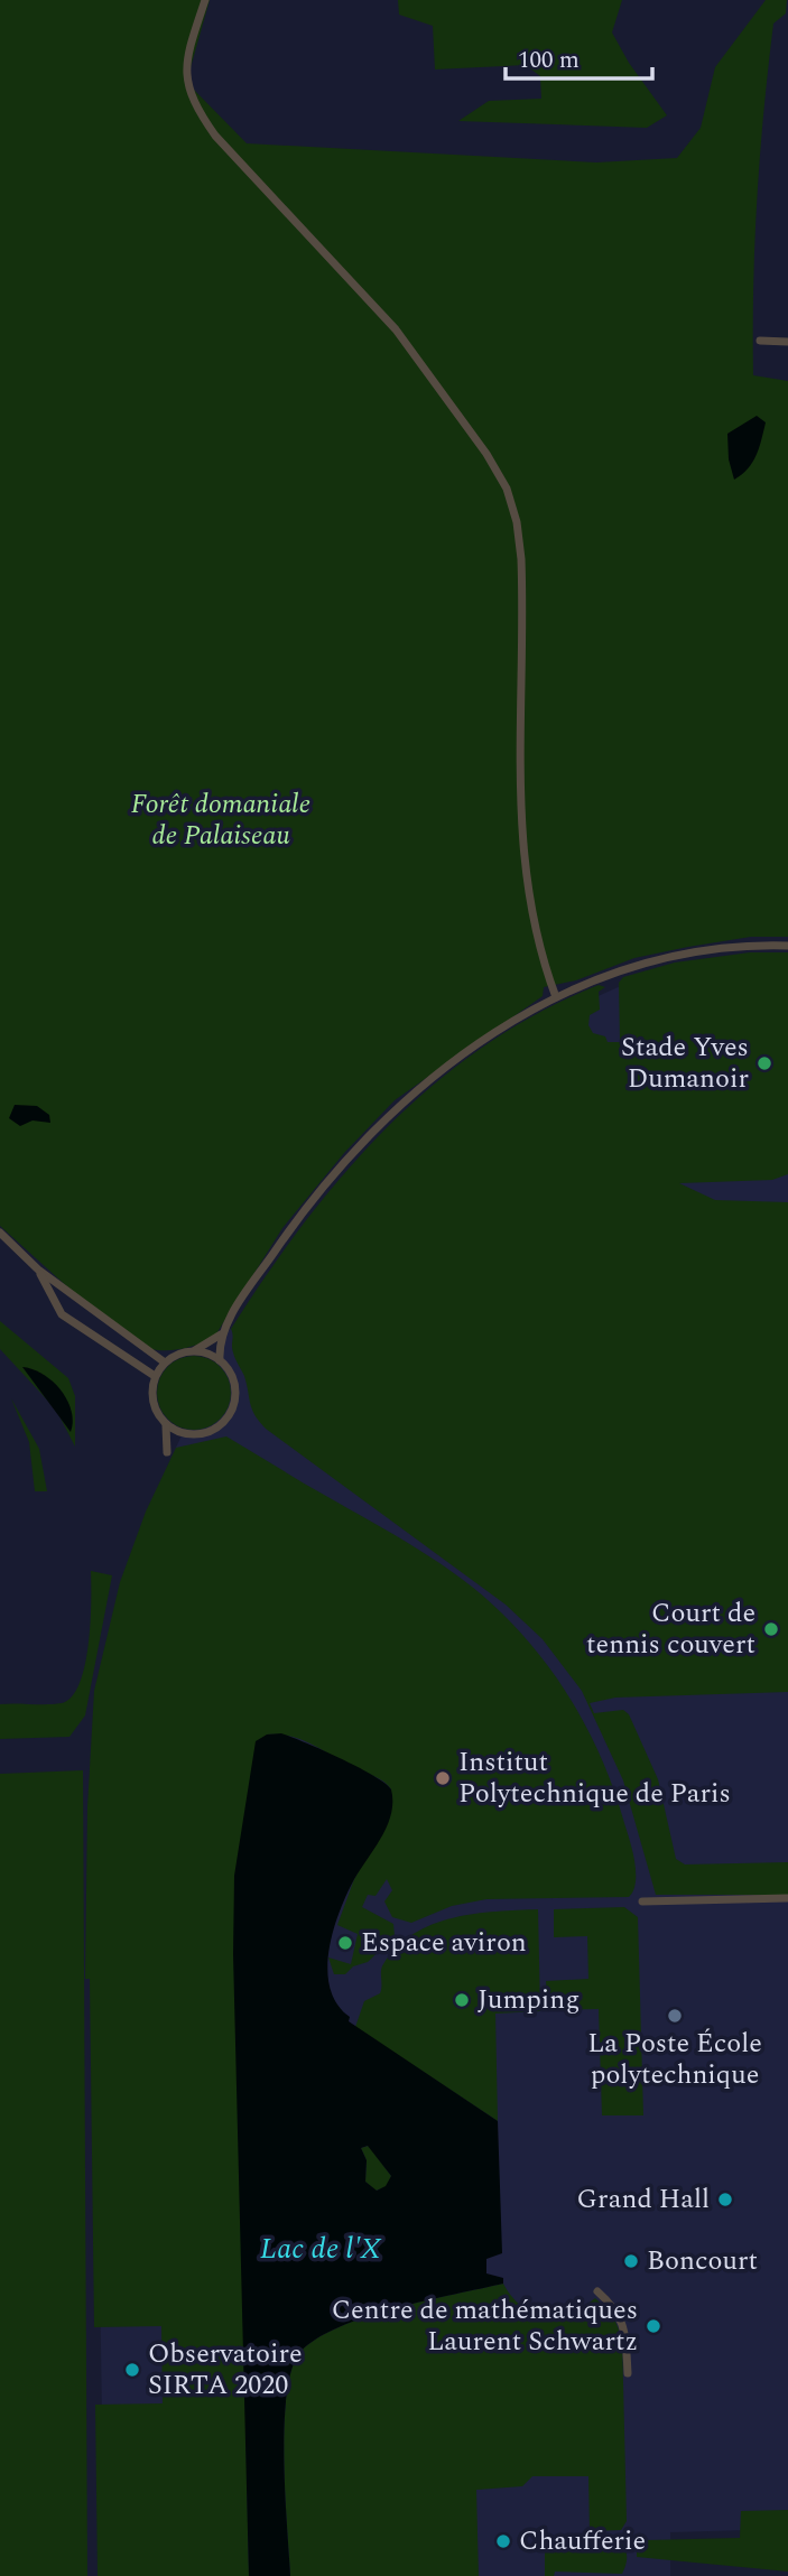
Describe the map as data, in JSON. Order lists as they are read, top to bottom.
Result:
{
  "water": ["Lac de l'X"],
  "parks": ["Forêt domaniale de Palaiseau"],
  "places": [
    "Stade Yves Dumanoir",
    "Court de tennis couvert",
    "Institut Polytechnique de Paris",
    "Espace aviron",
    "Jumping",
    "La Poste École polytechnique",
    "Grand Hall",
    "Boncourt",
    "Centre de mathématiques Laurent Schwartz",
    "Observatoire SIRTA 2020",
    "Chaufferie"
  ],
  "scale_bar": "100 m"
}
